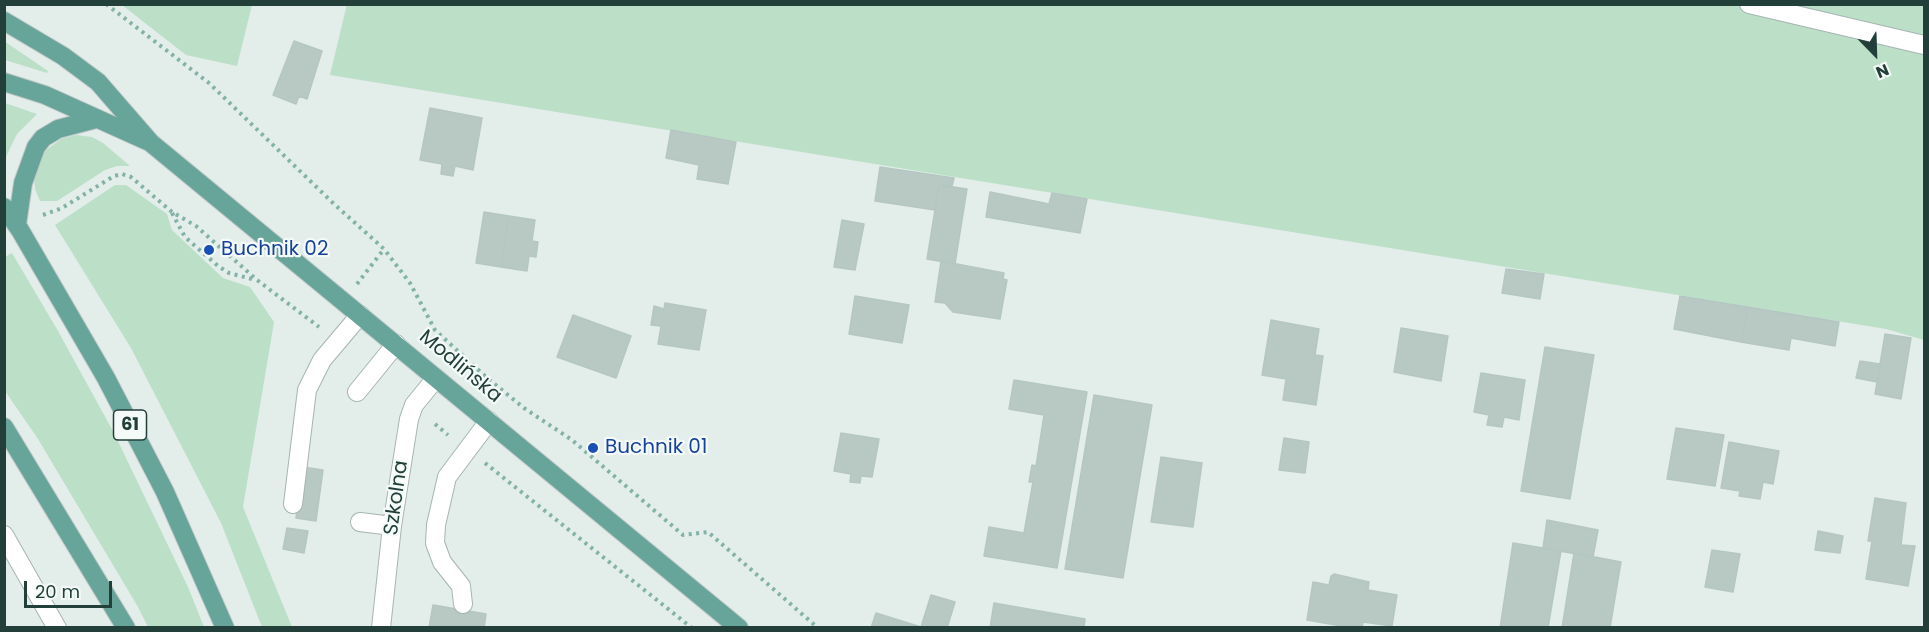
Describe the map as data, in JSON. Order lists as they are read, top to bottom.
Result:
{
  "streets": {
    "main road": ["Modlińska", "61"],
    "street": ["Szkolna"]
  },
  "crossings": [
    ["Modlińska", "Szkolna"]
  ],
  "places": ["Buchnik 02", "Buchnik 01"],
  "scale_bar": "20 m",
  "north": "bottom right"
}
